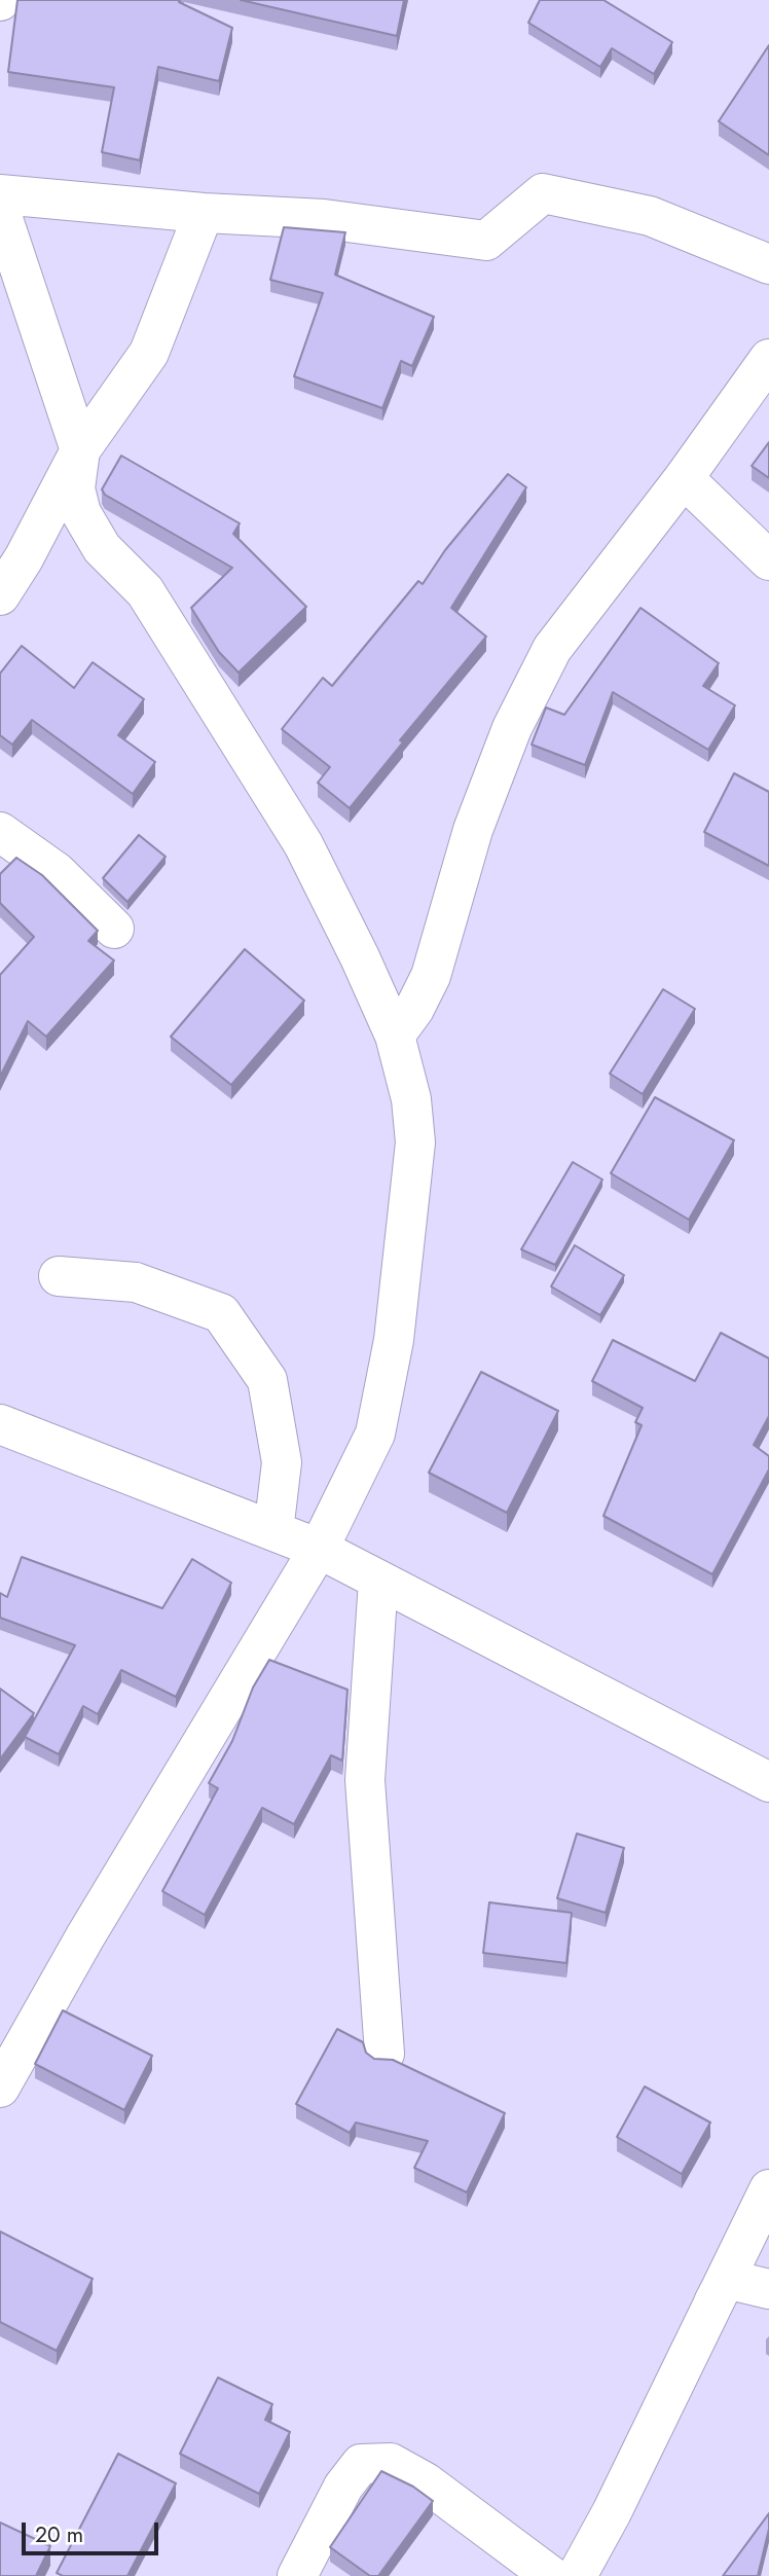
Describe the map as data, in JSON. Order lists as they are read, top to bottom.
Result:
{
  "scale_bar": "20 m"
}
